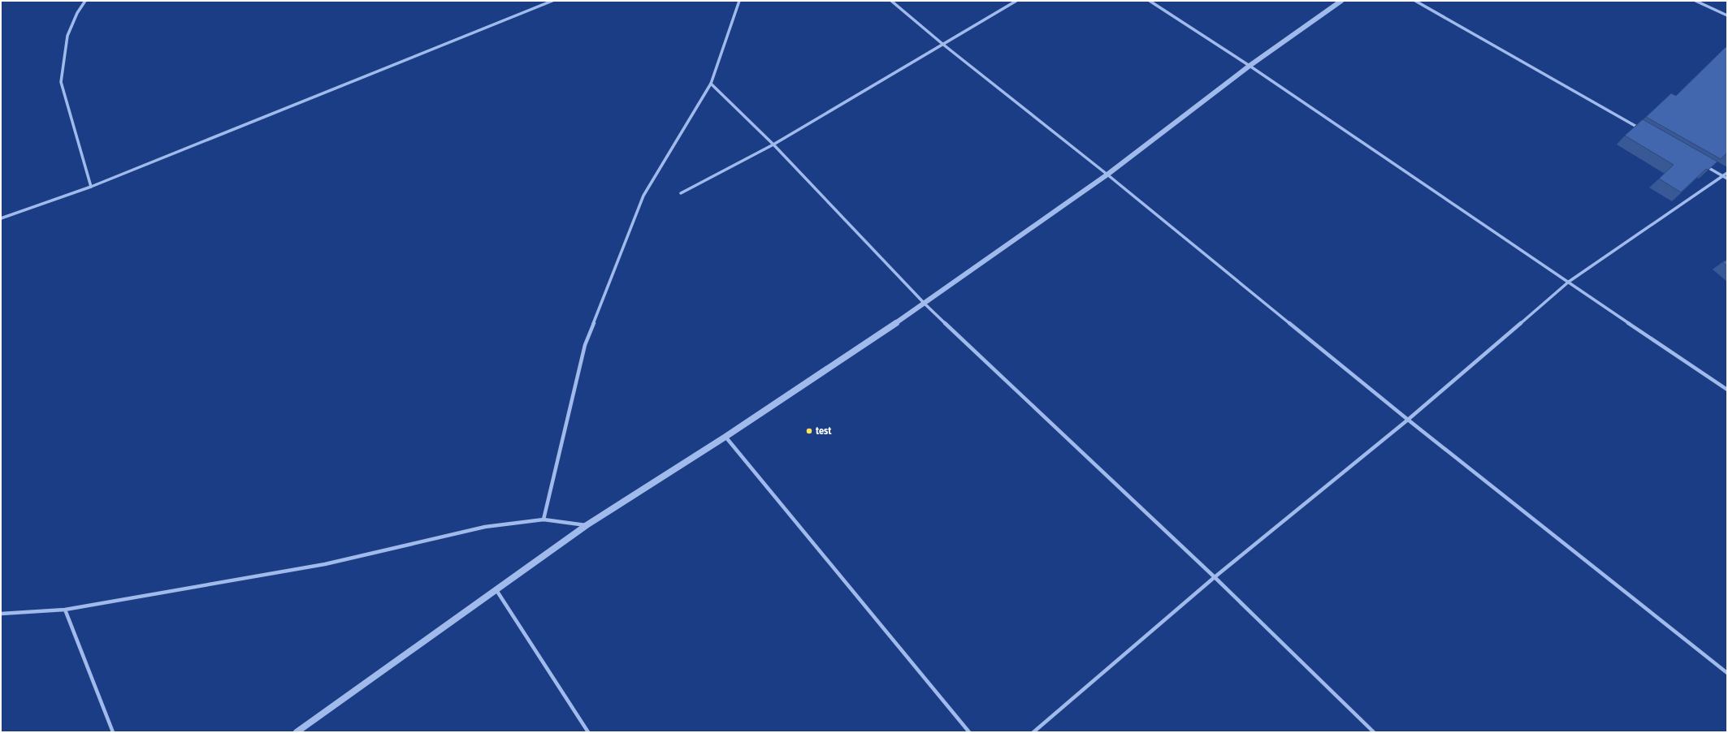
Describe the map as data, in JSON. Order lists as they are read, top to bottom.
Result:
{
  "places": ["test"]
}
